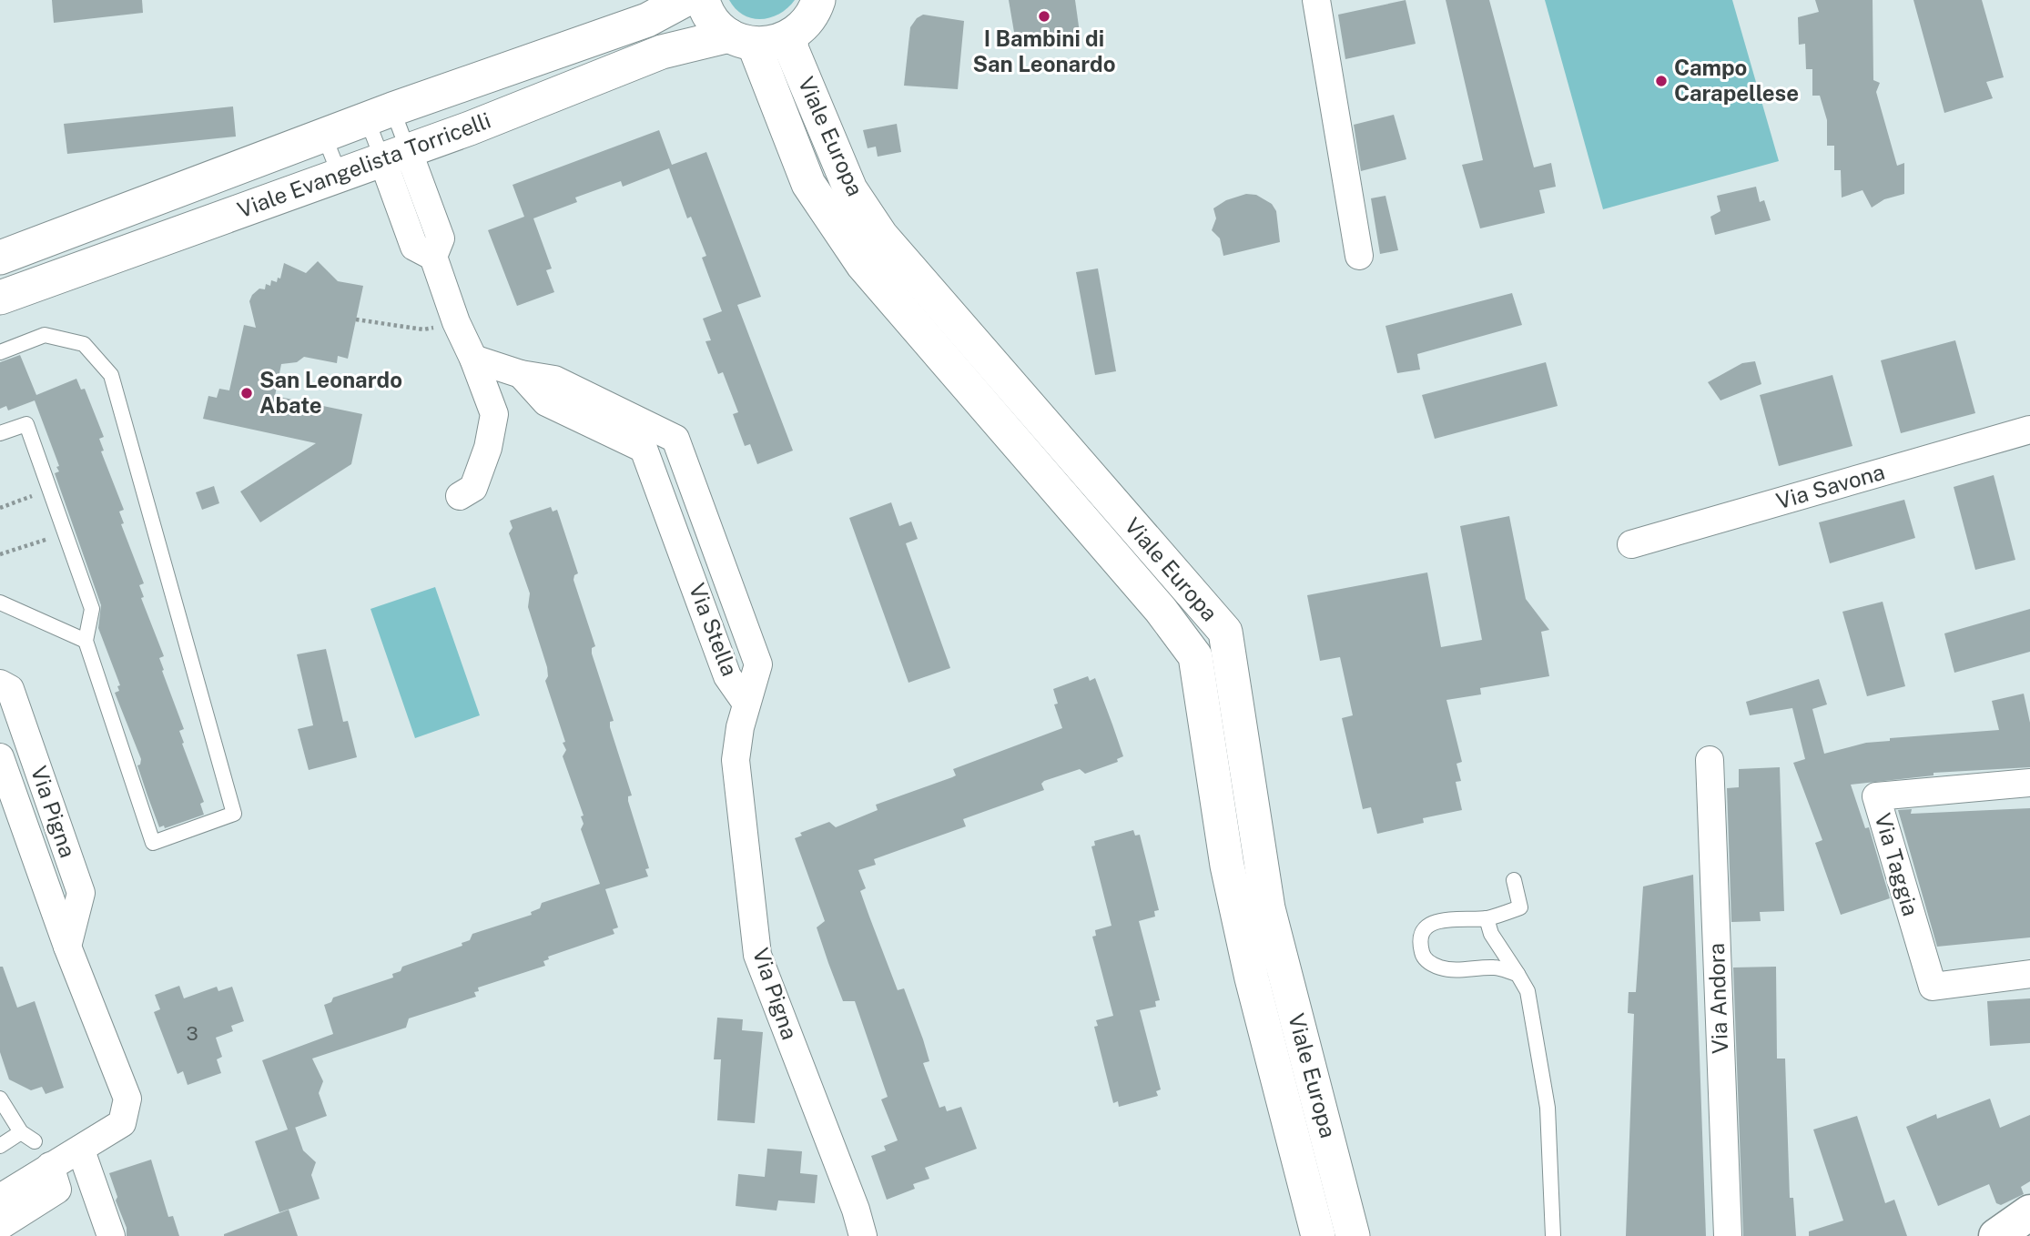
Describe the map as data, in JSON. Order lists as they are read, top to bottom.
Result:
{
  "streets": {
    "street": [
      "Viale Europa",
      "Viale Evangelista Torricelli",
      "Via Savona",
      "Via Stella",
      "Via Pigna",
      "Via Taggia",
      "Via Andora"
    ]
  },
  "crossings": [
    ["Viale Europa", "Viale Evangelista Torricelli"],
    ["Via Stella", "Via Pigna"]
  ],
  "places": ["I Bambini di San Leonardo", "Campo Carapellese", "San Leonardo Abate"],
  "house_numbers": ["3"]
}
